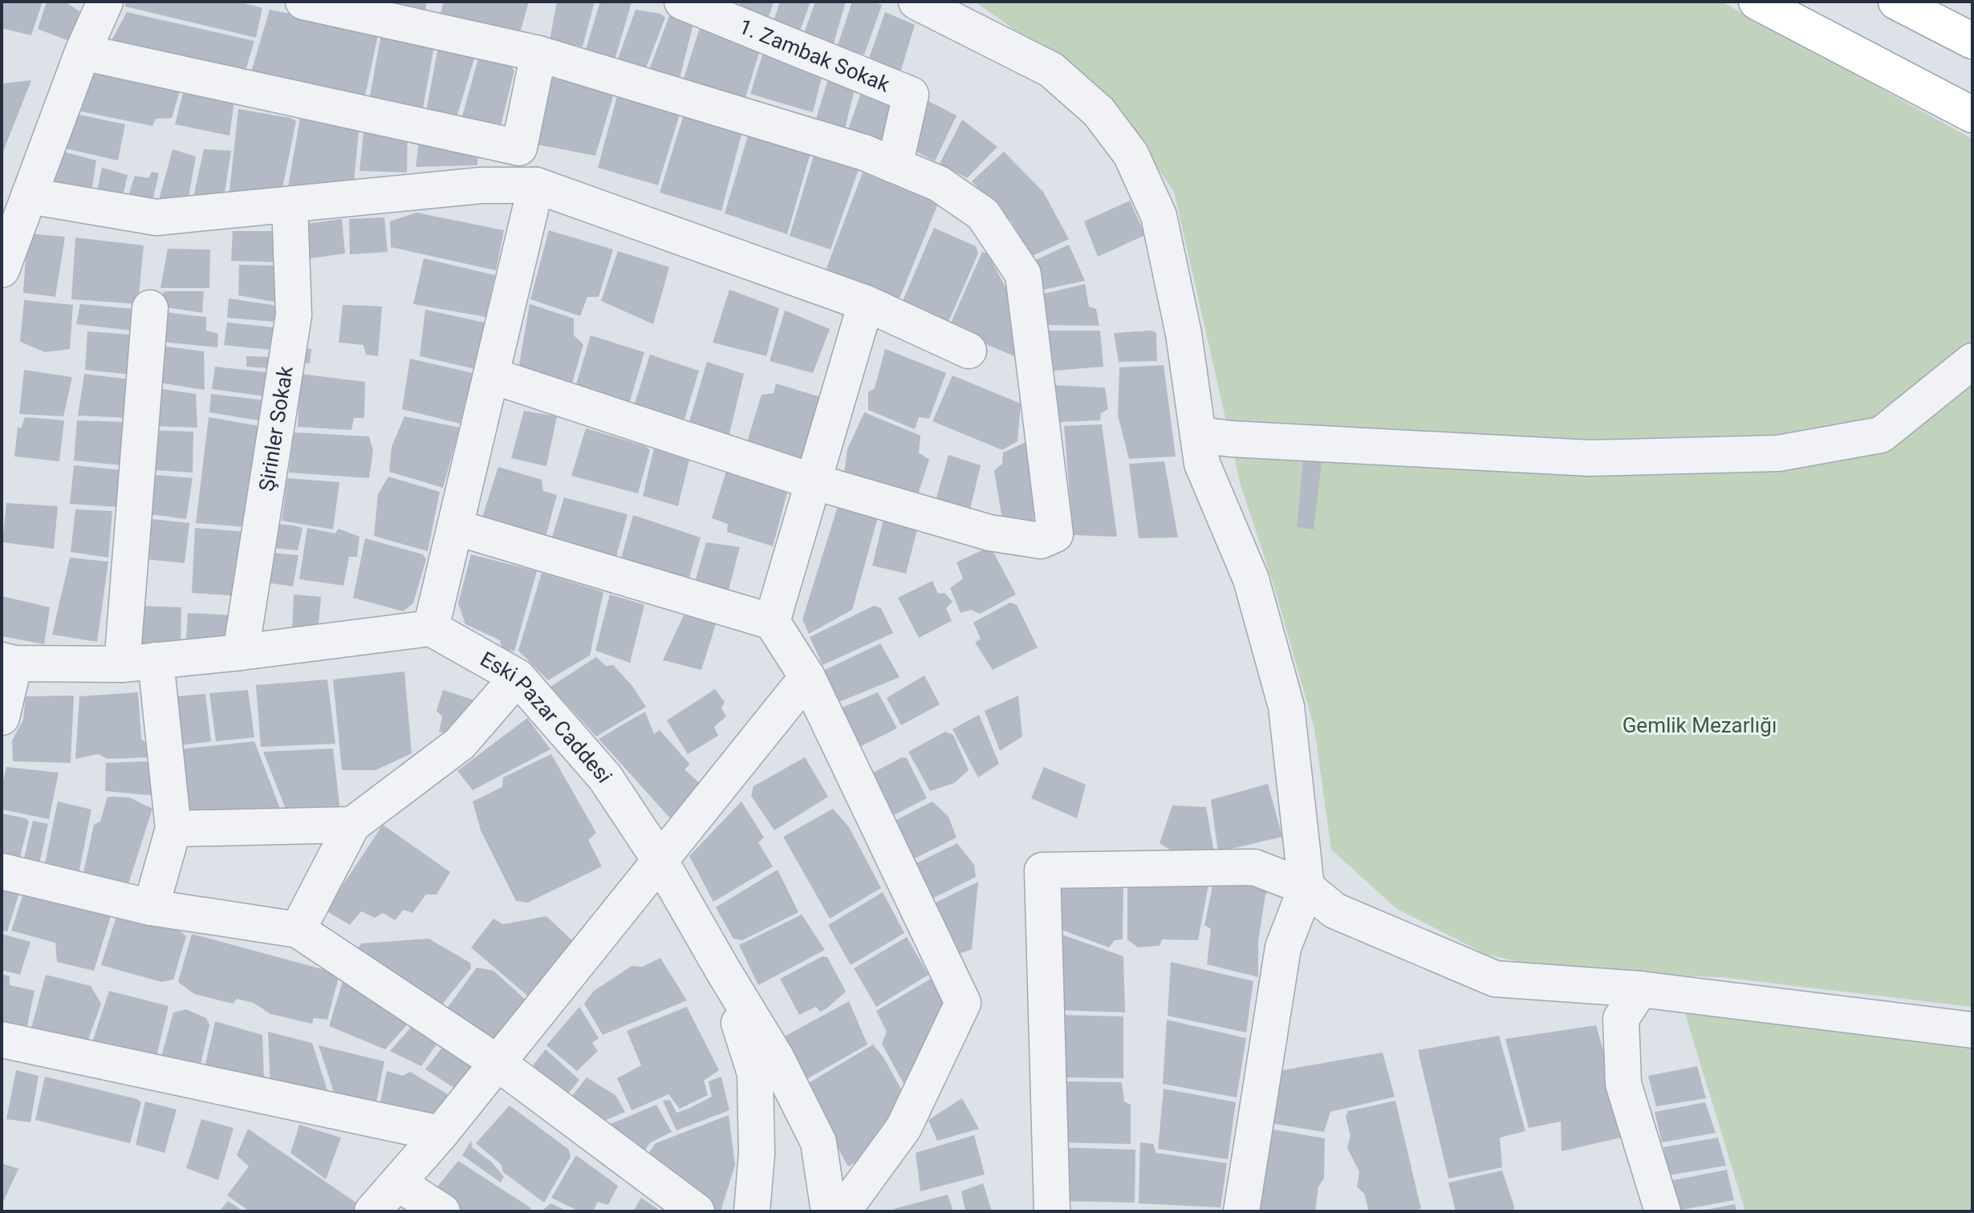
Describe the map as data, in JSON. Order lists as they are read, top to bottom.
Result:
{
  "streets": {
    "street": ["1. Zambak Sokak", "Şirinler Sokak", "Eski Pazar Caddesi"]
  },
  "parks": ["Gemlik Mezarlığı"]
}
